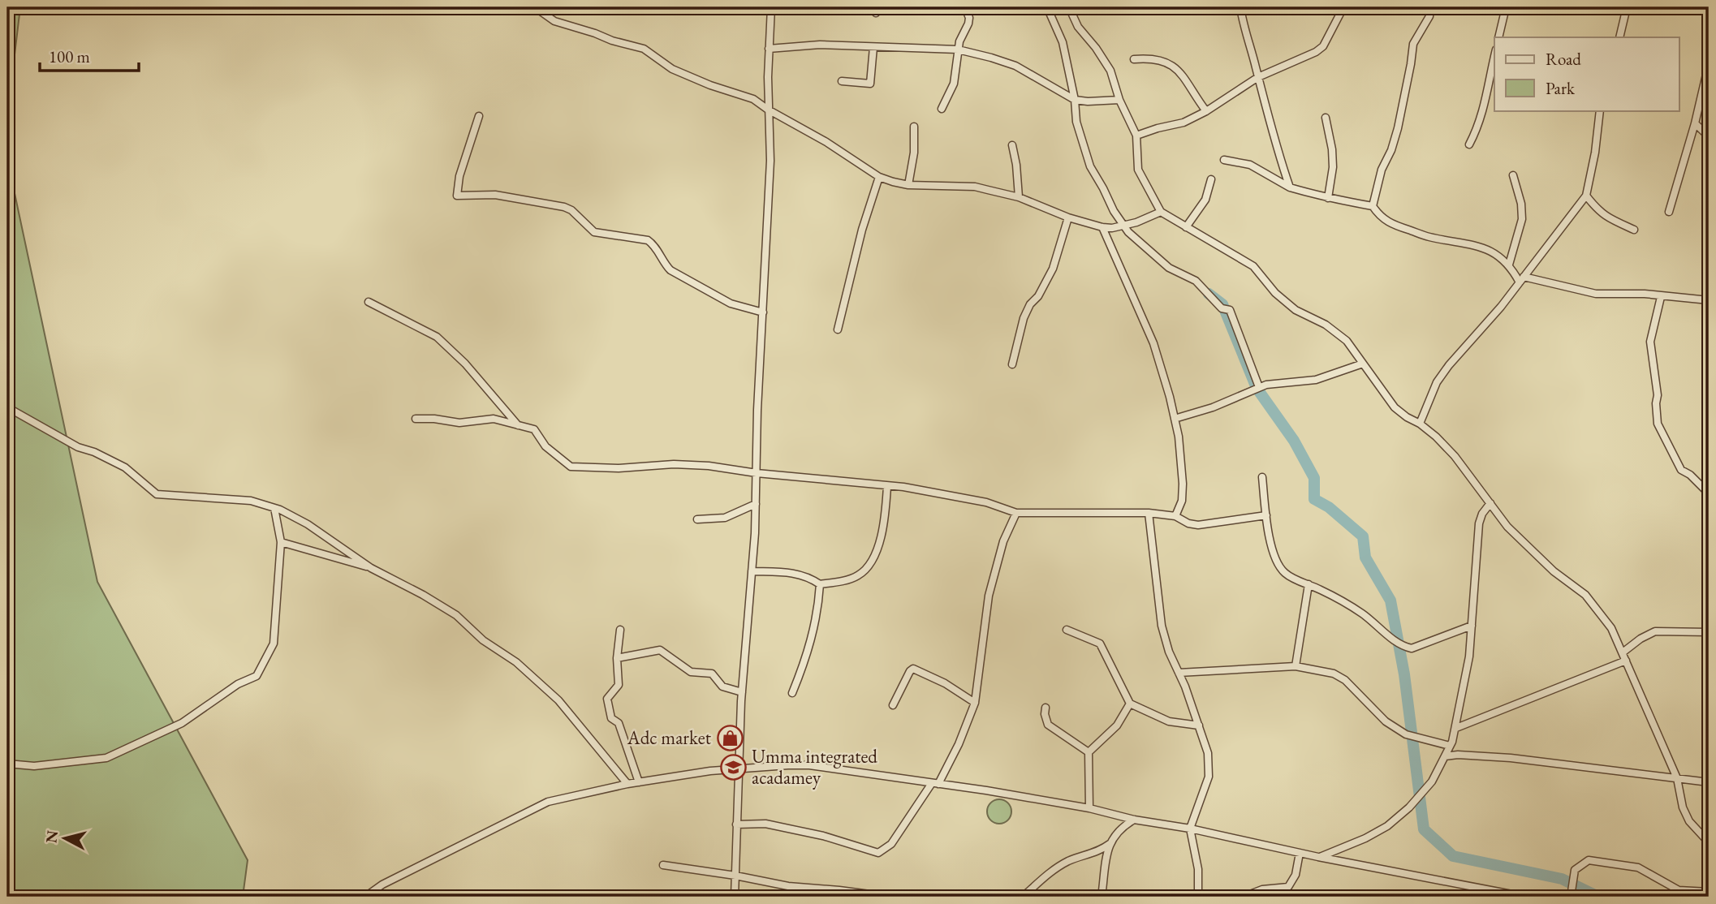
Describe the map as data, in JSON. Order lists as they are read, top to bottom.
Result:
{
  "places": {
    "shop": ["Adc market"],
    "school or university": ["Umma integrated acadamey"]
  },
  "legend": ["Road", "Park"],
  "scale_bar": "100 m",
  "north": "left"
}
